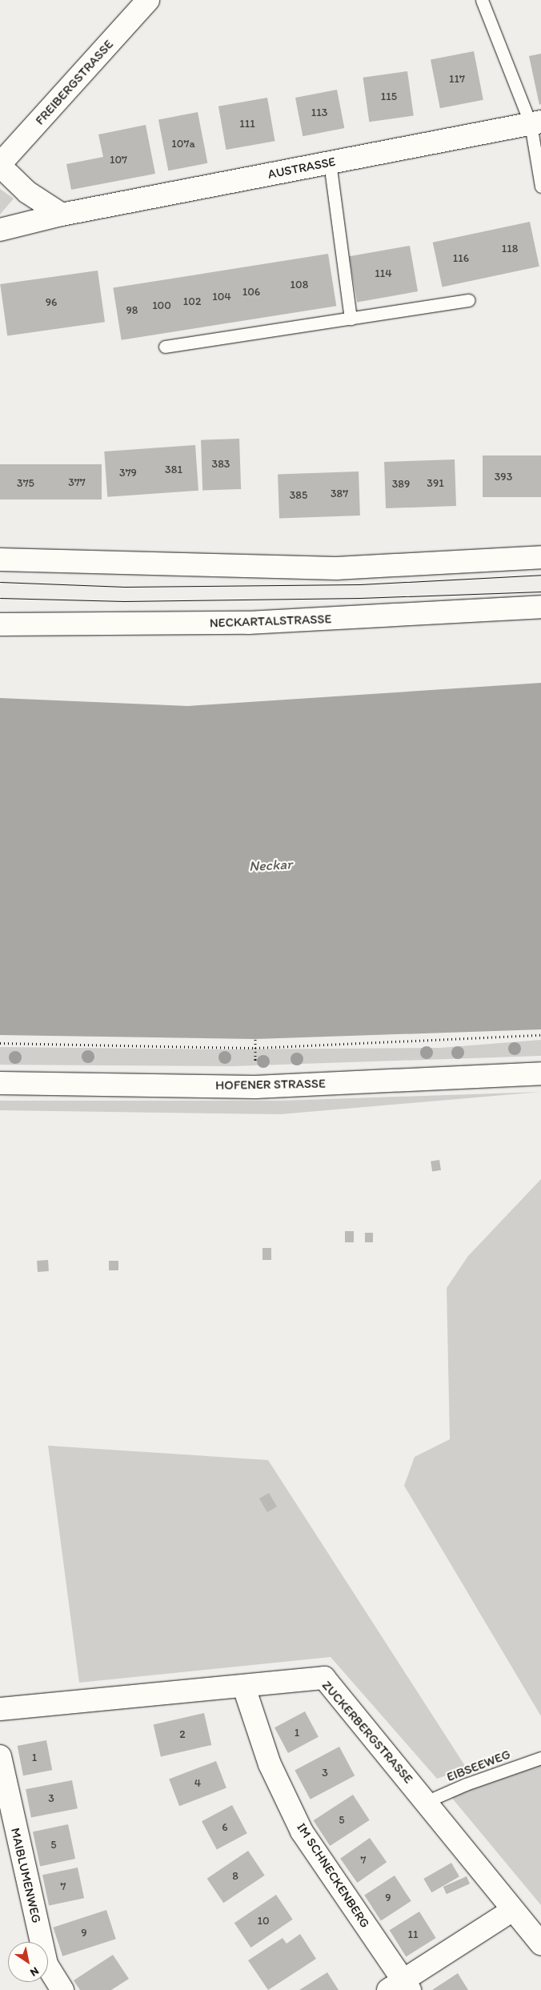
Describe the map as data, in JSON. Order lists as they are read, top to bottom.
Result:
{
  "streets": {
    "street": [
      "FREIBERGSTRASSE",
      "AUSTRASSE",
      "NECKARTALSTRASSE",
      "HOFENER STRASSE",
      "ZUCKERBERGSTRASSE",
      "MAIBLUMENWEG",
      "IM SCHNECKENBERG"
    ],
    "lane": ["EIBSEEWEG"]
  },
  "crossings": [
    ["ZUCKERBERGSTRASSE", "EIBSEEWEG"],
    ["ZUCKERBERGSTRASSE", "IM SCHNECKENBERG"]
  ],
  "water": ["Neckar"],
  "house_numbers": [
    "117",
    "115",
    "113",
    "111",
    "107a",
    "107",
    "118",
    "116",
    "114",
    "108",
    "106",
    "104",
    "102",
    "96",
    "100",
    "98",
    "383",
    "381",
    "379",
    "393",
    "377",
    "375",
    "391",
    "389",
    "387",
    "385",
    "1",
    "2",
    "1",
    "3",
    "4",
    "3",
    "5",
    "6",
    "5",
    "7",
    "8",
    "7",
    "9",
    "10",
    "9",
    "11"
  ],
  "north": "bottom right"
}
